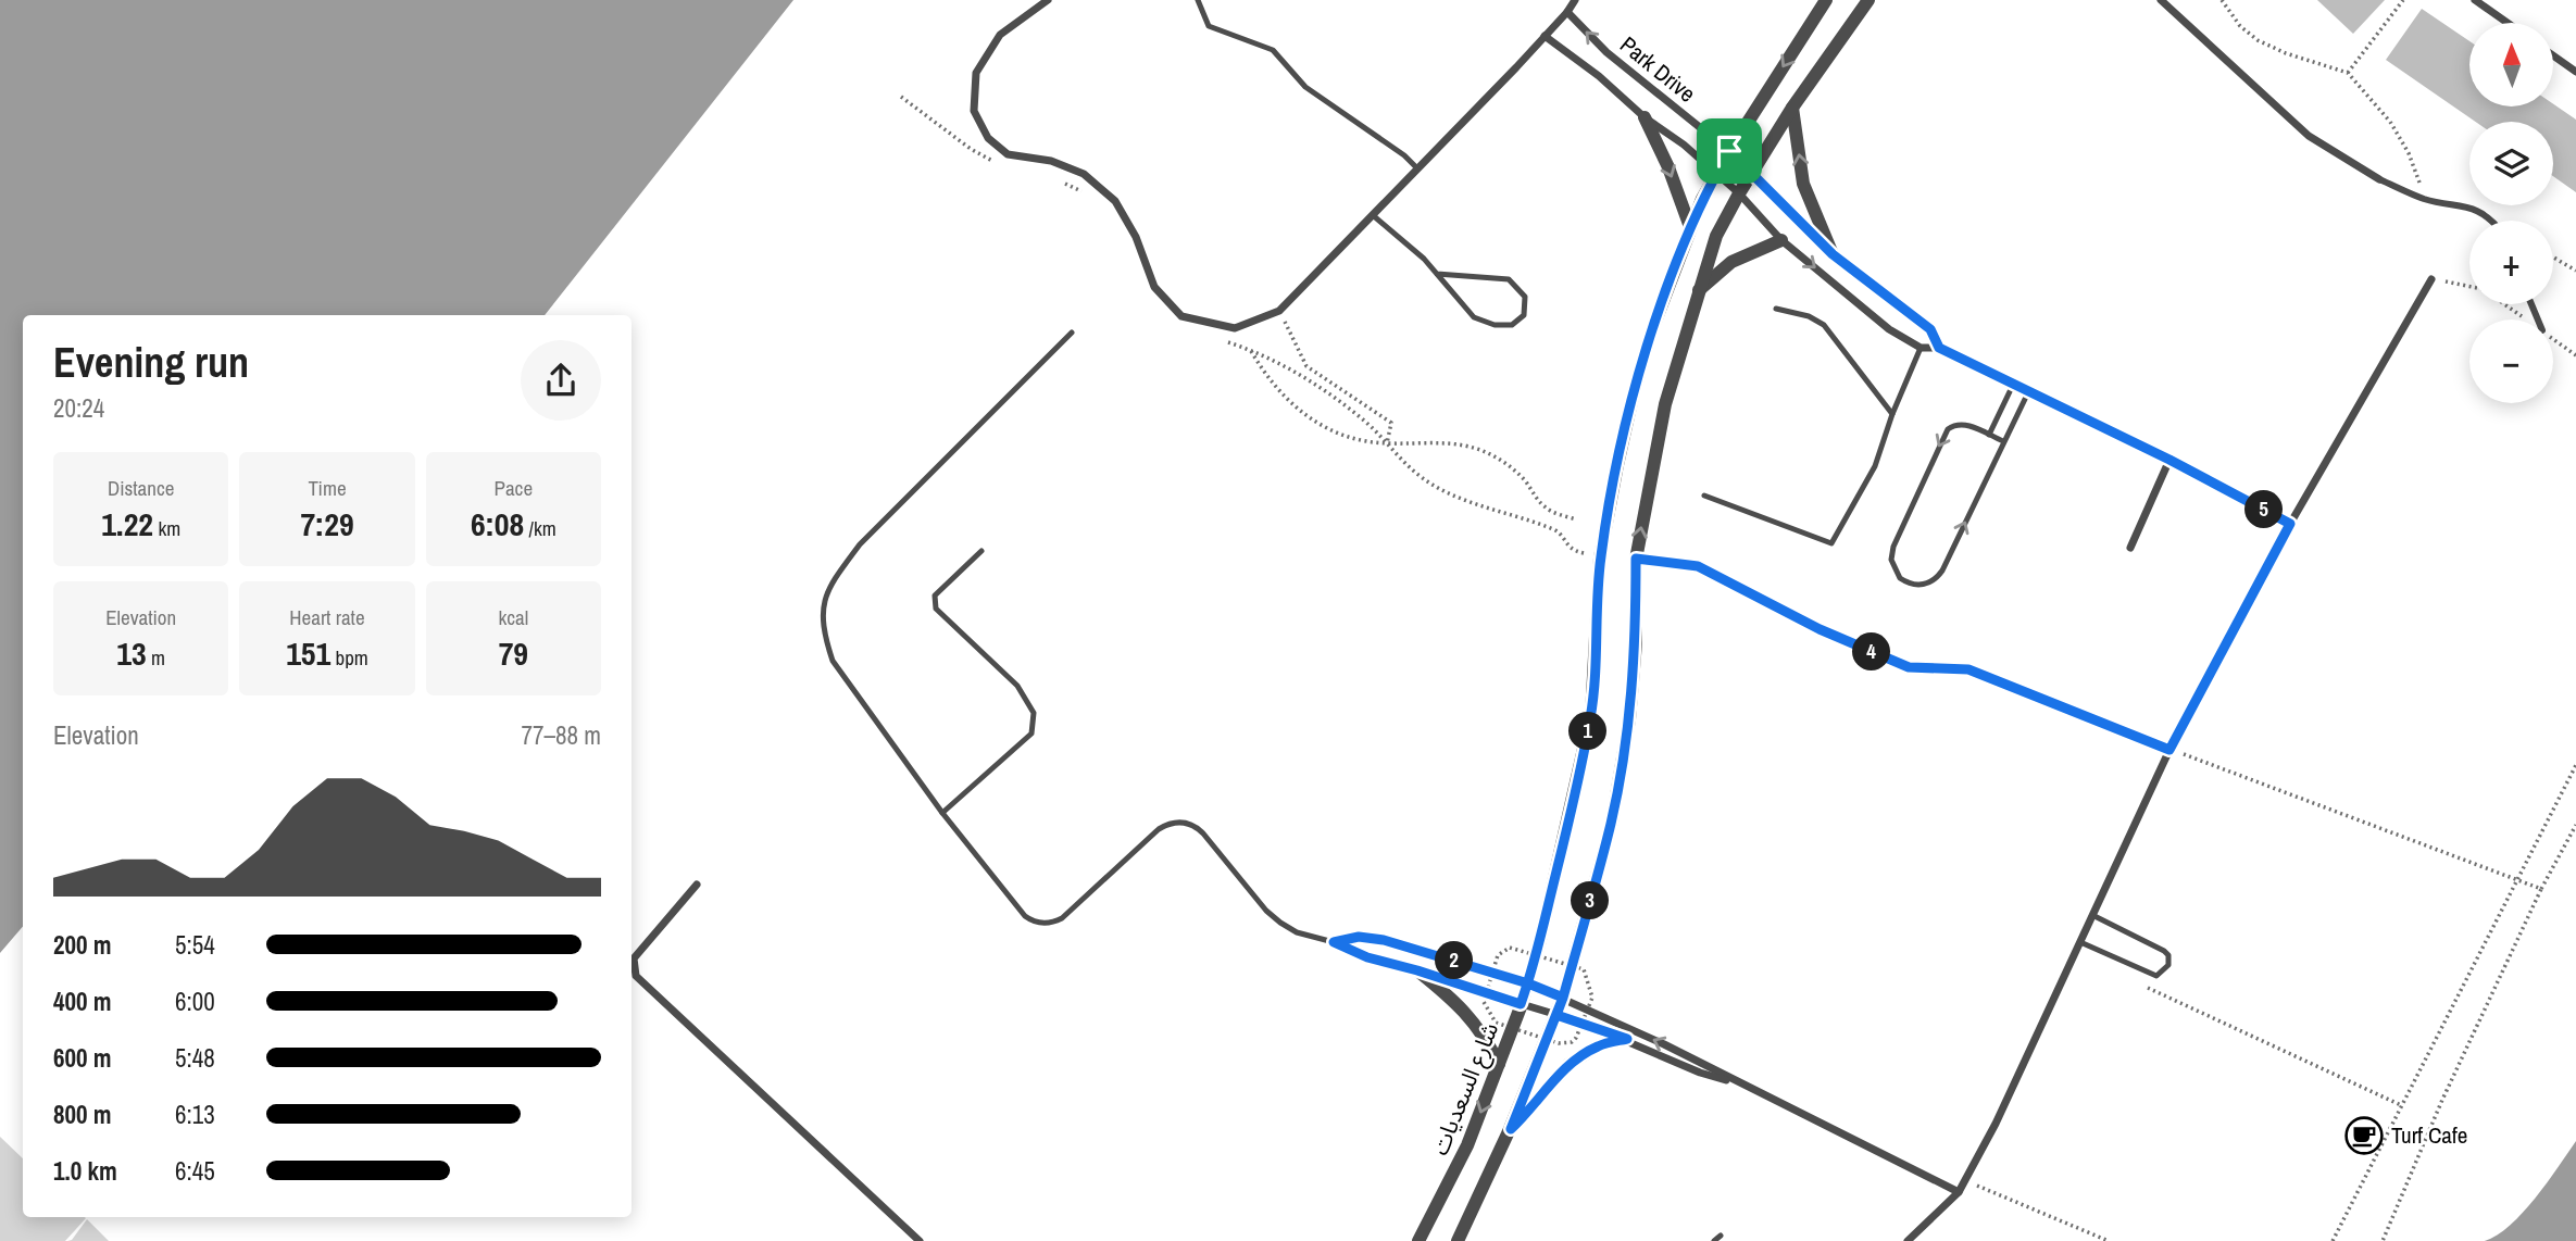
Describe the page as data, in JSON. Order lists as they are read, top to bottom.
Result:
{
  "streets": {
    "street": ["Park Drive", "شارع السعديات"]
  },
  "crossings": [
    ["Park Drive", "شارع السعديات"]
  ],
  "places": {
    "cafe": ["Turf Cafe"]
  },
  "north": "top",
  "page": {
    "map_buttons": ["+", "−"],
    "heading": ["Evening run", "20:24"],
    "stats": [
      ["Distance", "1.22 km"],
      ["Time", "7:29"],
      ["Pace", "6:08 /km"],
      ["Elevation", "13 m"],
      ["Heart rate", "151 bpm"],
      ["kcal", "79"]
    ],
    "pins": [
      "5",
      "4",
      "1",
      "3",
      "2"
    ],
    "chart": ["Elevation", "77–88 m"],
    "list": [
      {
        "name": "200 m",
        "note": "5:54"
      },
      {
        "name": "400 m",
        "note": "6:00"
      },
      {
        "name": "600 m",
        "note": "5:48"
      },
      {
        "name": "800 m",
        "note": "6:13"
      },
      {
        "name": "1.0 km",
        "note": "6:45"
      }
    ]
  }
}
